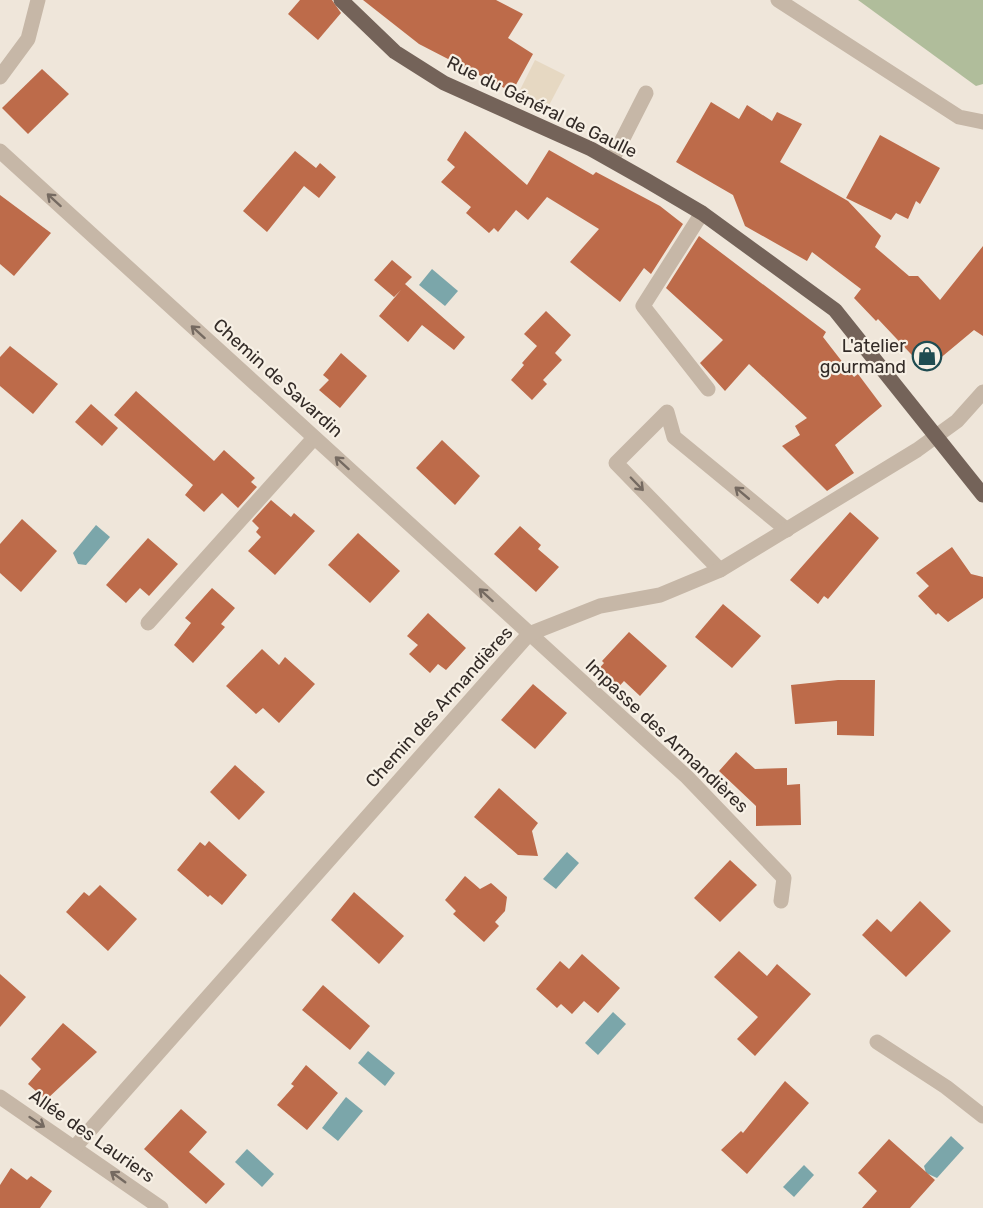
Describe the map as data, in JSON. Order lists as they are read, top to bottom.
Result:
{
  "streets": {
    "main road": ["Rue du Général de Gaulle"],
    "street": [
      "Chemin de Savardin",
      "Chemin des Armandières",
      "Impasse des Armandières",
      "Allée des Lauriers"
    ]
  },
  "crossings": [
    ["Rue du Général de Gaulle", "Chemin des Armandières"],
    ["Chemin de Savardin", "Chemin des Armandières"],
    ["Chemin de Savardin", "Impasse des Armandières"],
    ["Chemin des Armandières", "Impasse des Armandières"],
    ["Chemin des Armandières", "Allée des Lauriers"]
  ],
  "one_way": ["Chemin de Savardin"],
  "places": {
    "shop": ["L'atelier gourmand"]
  }
}
